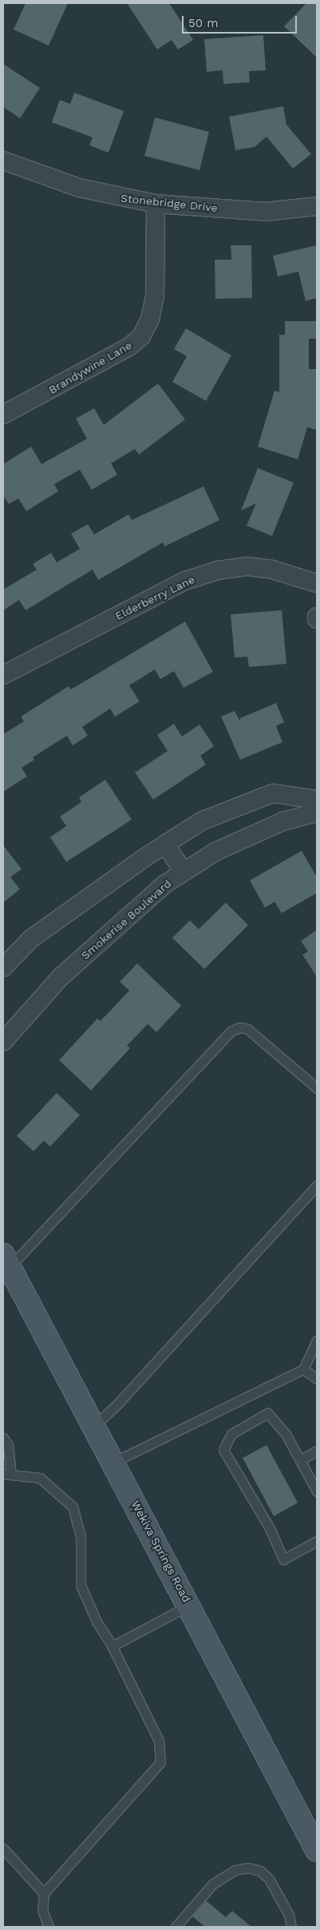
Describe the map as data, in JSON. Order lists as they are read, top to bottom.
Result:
{
  "streets": {
    "main road": ["Wekiva Springs Road"],
    "street": [
      "Stonebridge Drive",
      "Brandywine Lane",
      "Elderberry Lane",
      "Smokerise Boulevard"
    ]
  },
  "crossings": [
    ["Stonebridge Drive", "Brandywine Lane"]
  ],
  "scale_bar": "50 m"
}
